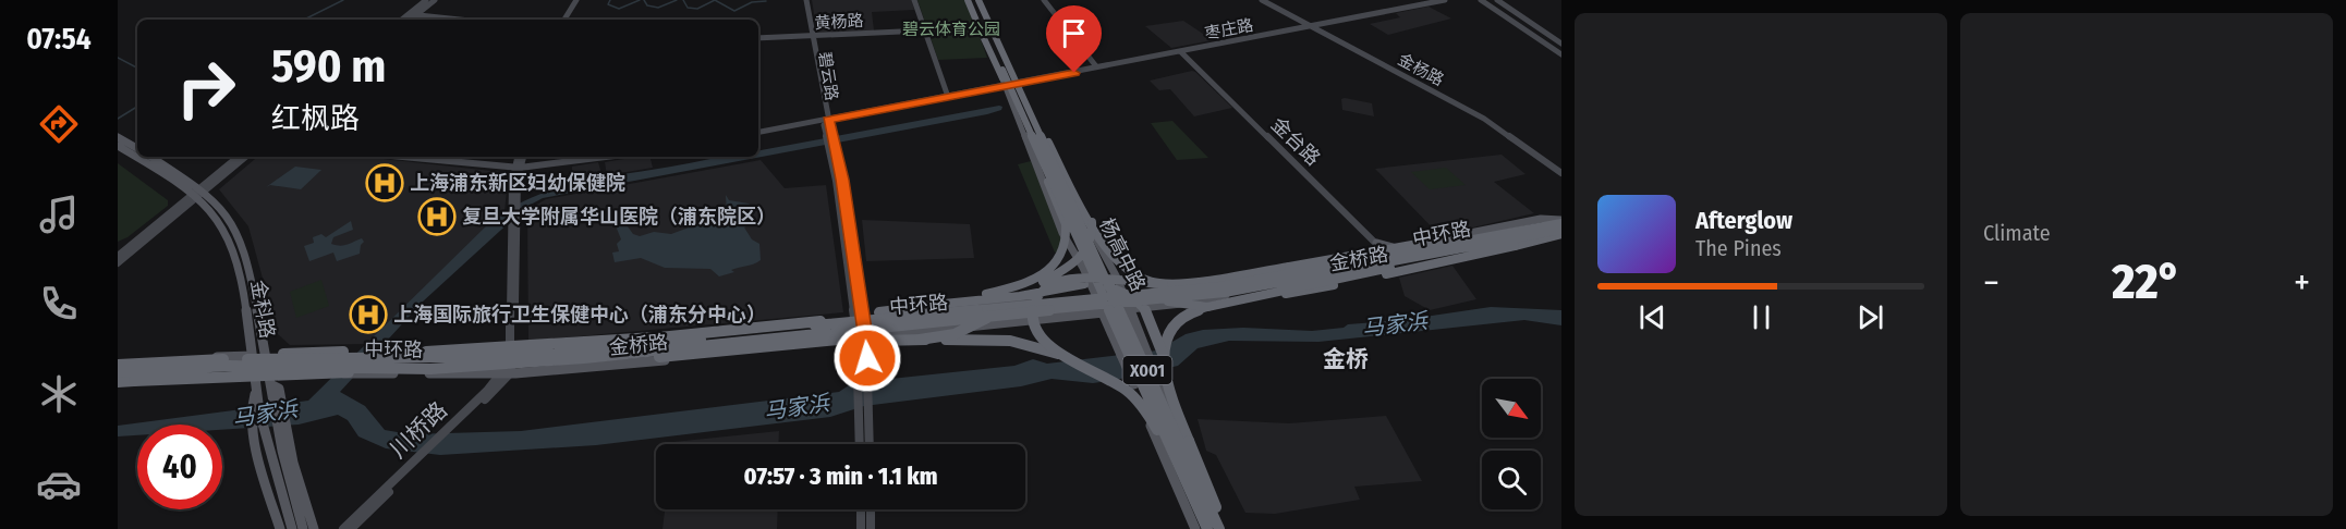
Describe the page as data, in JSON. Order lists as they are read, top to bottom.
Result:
{
  "streets": {
    "highway": ["中环路", "杨高中路", "X001"],
    "main road": ["金桥路", "金科路"],
    "street": [
      "黄杨路",
      "枣庄路",
      "金杨路",
      "碧云路",
      "金台路",
      "川桥路"
    ]
  },
  "crossings": [
    ["黄杨路", "碧云路"],
    ["枣庄路", "金杨路"],
    ["枣庄路", "金台路"],
    ["枣庄路", "杨高中路"],
    ["碧云路", "金桥路"],
    ["中环路", "金桥路"],
    ["杨高中路", "金桥路"],
    ["金桥路", "金科路"],
    ["金桥路", "川桥路"]
  ],
  "districts": ["金桥"],
  "water": ["马家浜"],
  "parks": ["碧云体育公园"],
  "places": {
    "hospital": ["上海浦东新区妇幼保健院", "复旦大学附属华山医院（浦东院区）", "上海国际旅行卫生保健中心（浦东分中心）"]
  },
  "north": "bottom right",
  "page": {
    "tabs": "07:54",
    "tile": "Climate",
    "turn": ["590 m", "红枫路"],
    "song": ["Afterglow", "The Pines"],
    "heat": ["−", "22°", "+"],
    "limit": "40",
    "trip": "07:57 · 3 min · 1.1 km"
  }
}
